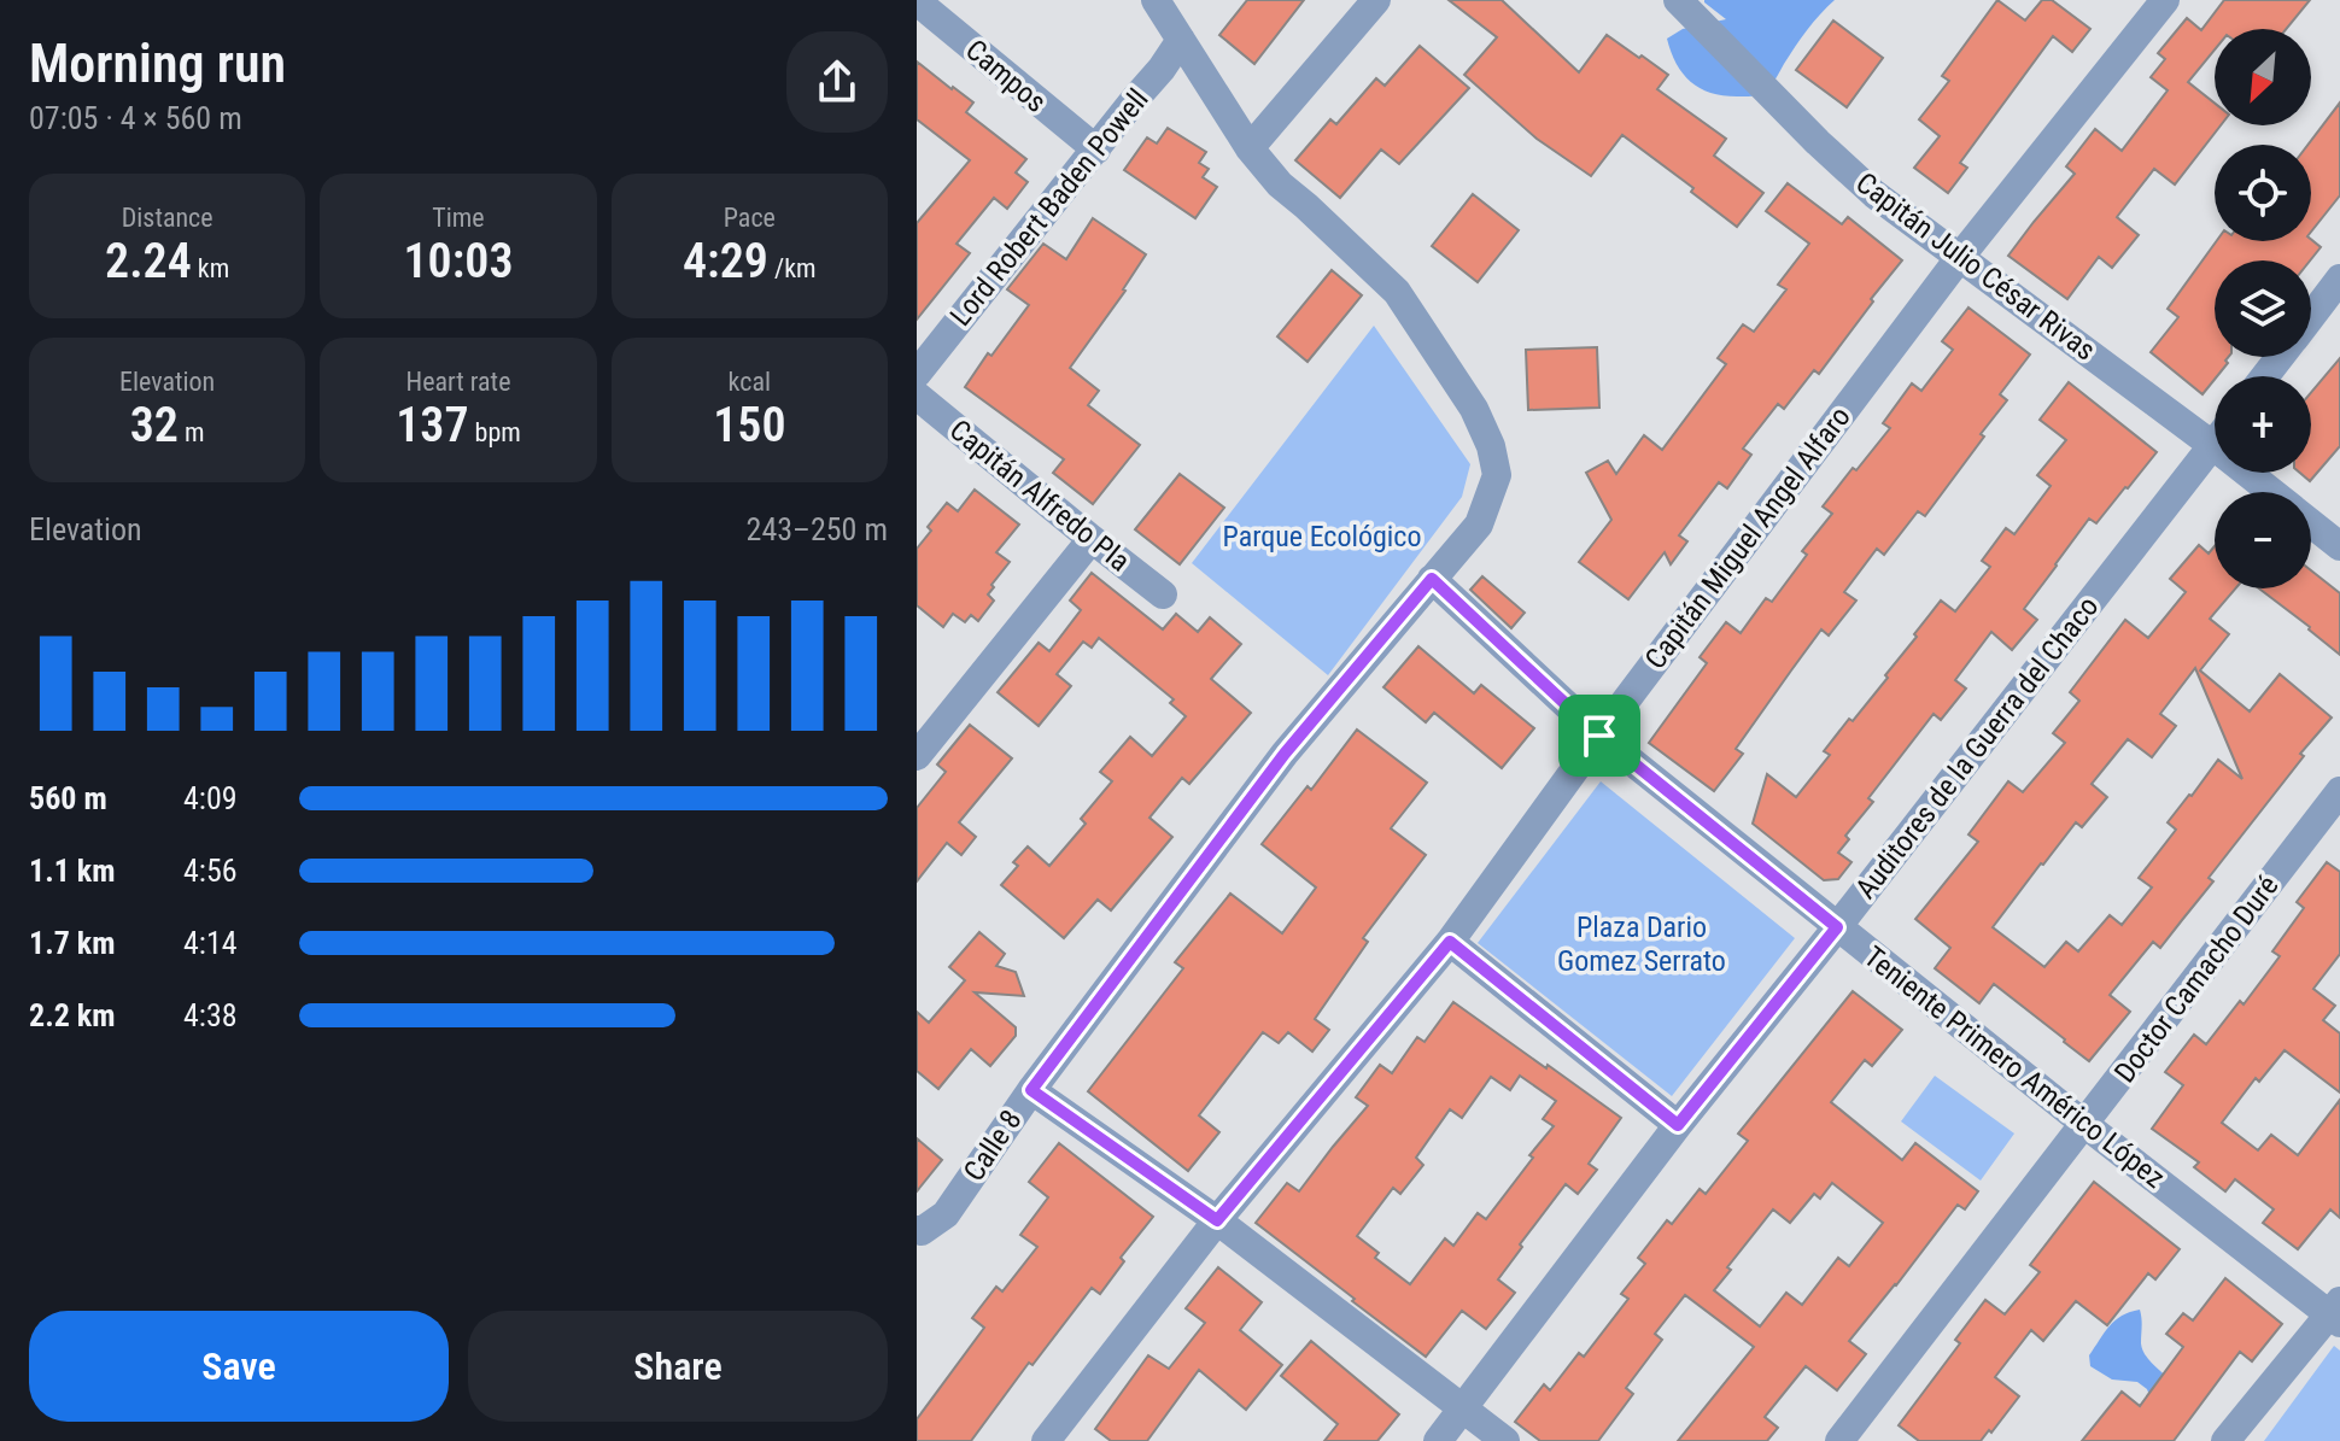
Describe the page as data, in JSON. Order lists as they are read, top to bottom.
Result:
{
  "streets": {
    "street": [
      "Campos",
      "Lord Robert Baden Powell",
      "Capitán Julio César Rivas",
      "Capitán Alfredo Pla",
      "Capitán Miguel Angel Alfaro",
      "Auditores de la Guerra del Chaco",
      "Doctor Camacho Duré",
      "Teniente Primero Américo López",
      "Calle 8"
    ]
  },
  "crossings": [
    ["Campos", "Lord Robert Baden Powell"],
    ["Capitán Julio César Rivas", "Capitán Miguel Angel Alfaro"],
    ["Capitán Julio César Rivas", "Auditores de la Guerra del Chaco"],
    ["Capitán Miguel Angel Alfaro", "Teniente Primero Américo López"],
    ["Auditores de la Guerra del Chaco", "Teniente Primero Américo López"],
    ["Doctor Camacho Duré", "Teniente Primero Américo López"],
    ["Teniente Primero Américo López", "Calle 8"]
  ],
  "parks": ["Parque Ecológico", "Plaza Dario Gomez Serrato"],
  "north": "bottom left",
  "page": {
    "heading": ["Morning run", "07:05 · 4 × 560 m"],
    "map_buttons": ["+", "−"],
    "stats": [
      ["Distance", "2.24 km"],
      ["Time", "10:03"],
      ["Pace", "4:29 /km"],
      ["Elevation", "32 m"],
      ["Heart rate", "137 bpm"],
      ["kcal", "150"]
    ],
    "chart": ["Elevation", "243–250 m"],
    "list": [
      {
        "name": "560 m",
        "note": "4:09"
      },
      {
        "name": "1.1 km",
        "note": "4:56"
      },
      {
        "name": "1.7 km",
        "note": "4:14"
      },
      {
        "name": "2.2 km",
        "note": "4:38"
      }
    ],
    "buttons": ["Save", "Share"]
  }
}
